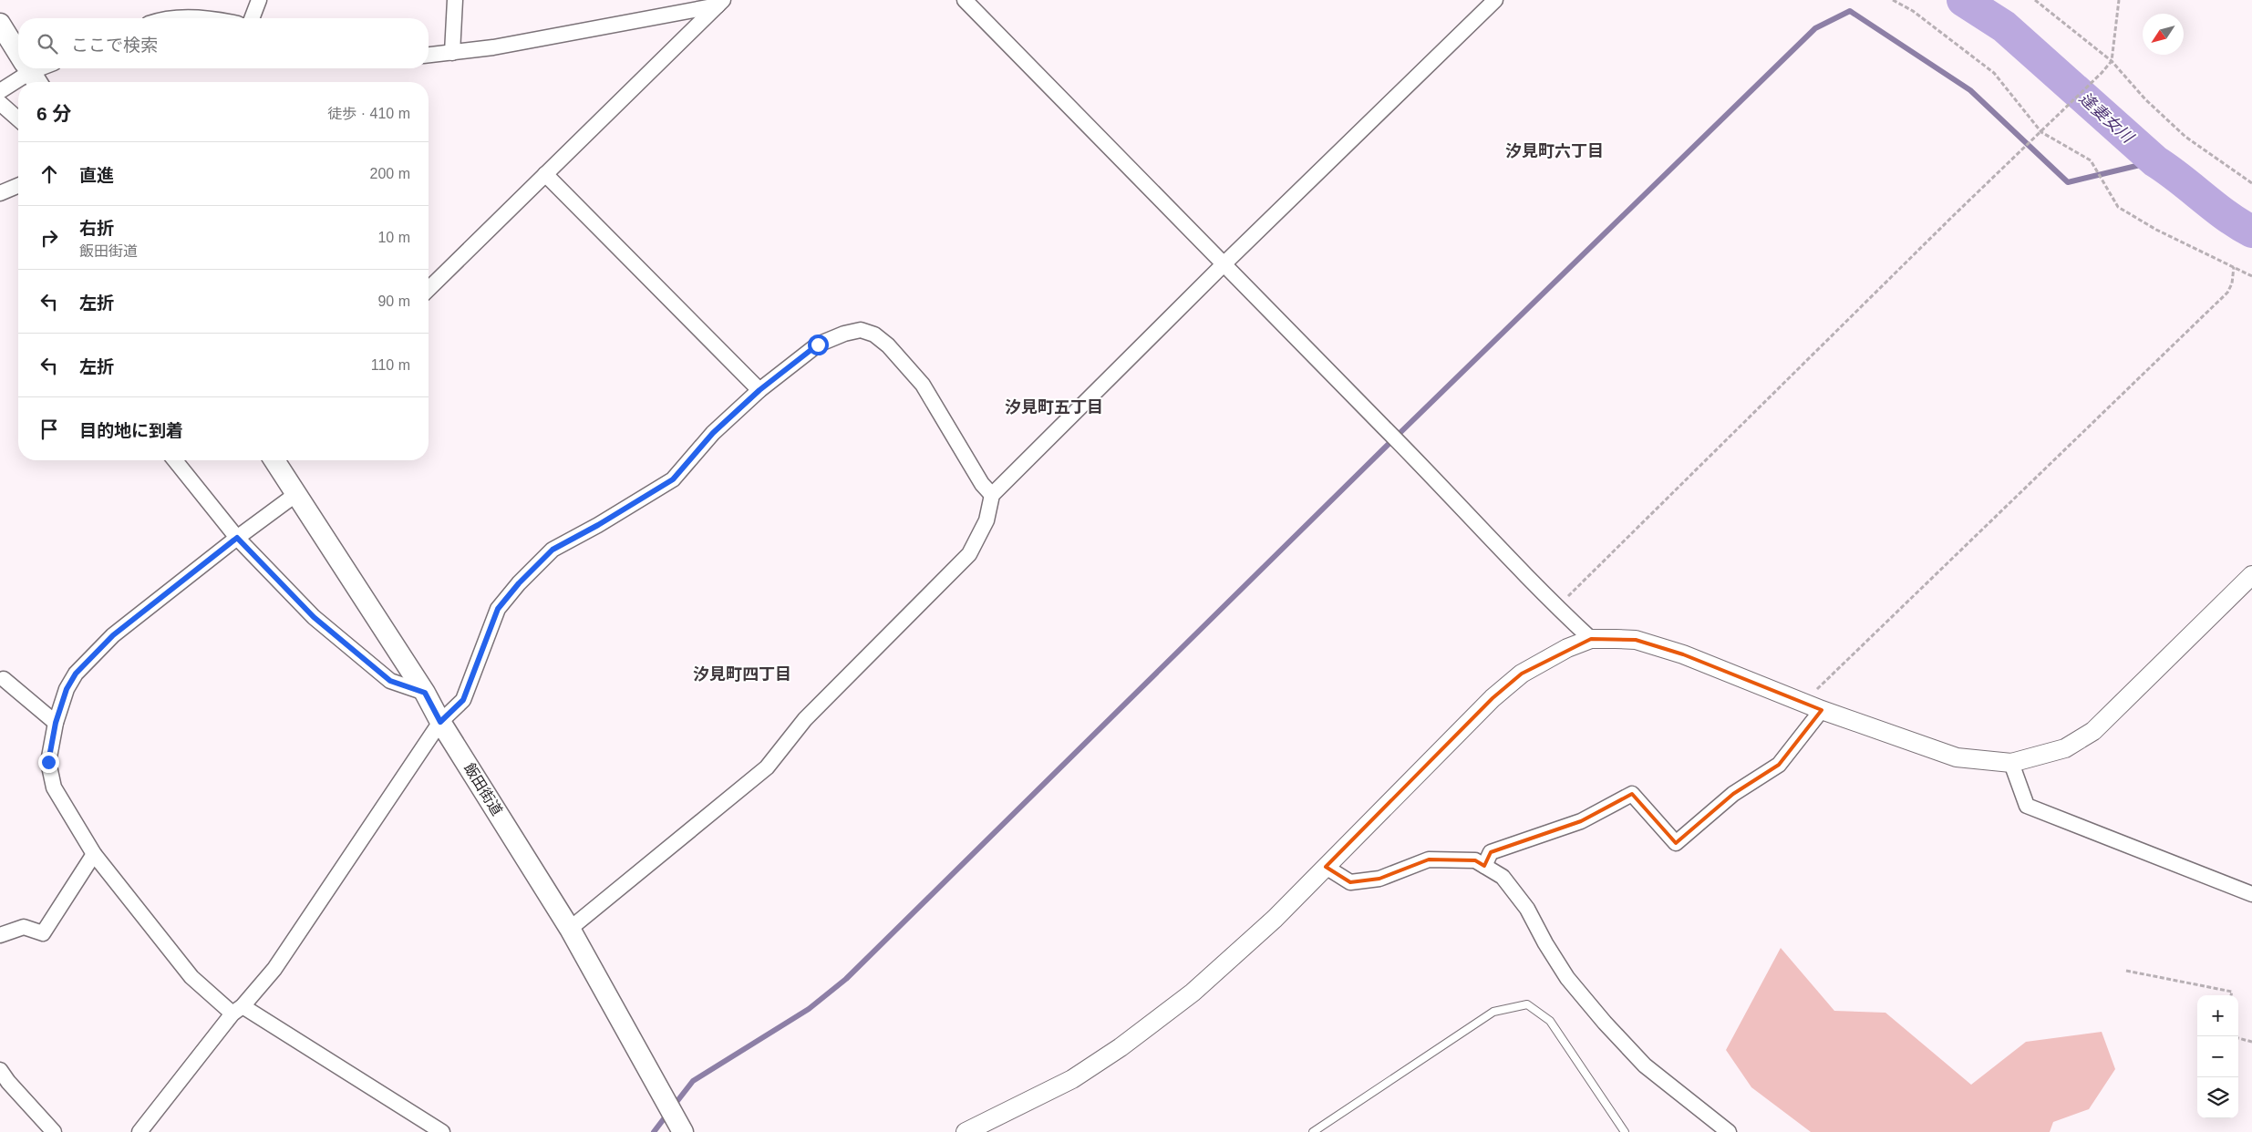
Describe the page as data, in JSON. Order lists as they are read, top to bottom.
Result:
{
  "streets": {
    "main road": ["飯田街道"]
  },
  "districts": ["汐見町六丁目", "汐見町五丁目", "汐見町四丁目"],
  "water": ["逢妻女川"],
  "north": "bottom left",
  "page": {
    "search": "ここで検索",
    "heading": ["6 分", "徒歩 · 410 m"],
    "list": [
      ["直進", "200 m"],
      ["右折", "飯田街道", "10 m"],
      ["左折", "90 m"],
      ["左折", "110 m"],
      "目的地に到着"
    ],
    "map_buttons": ["+", "−"]
  }
}
